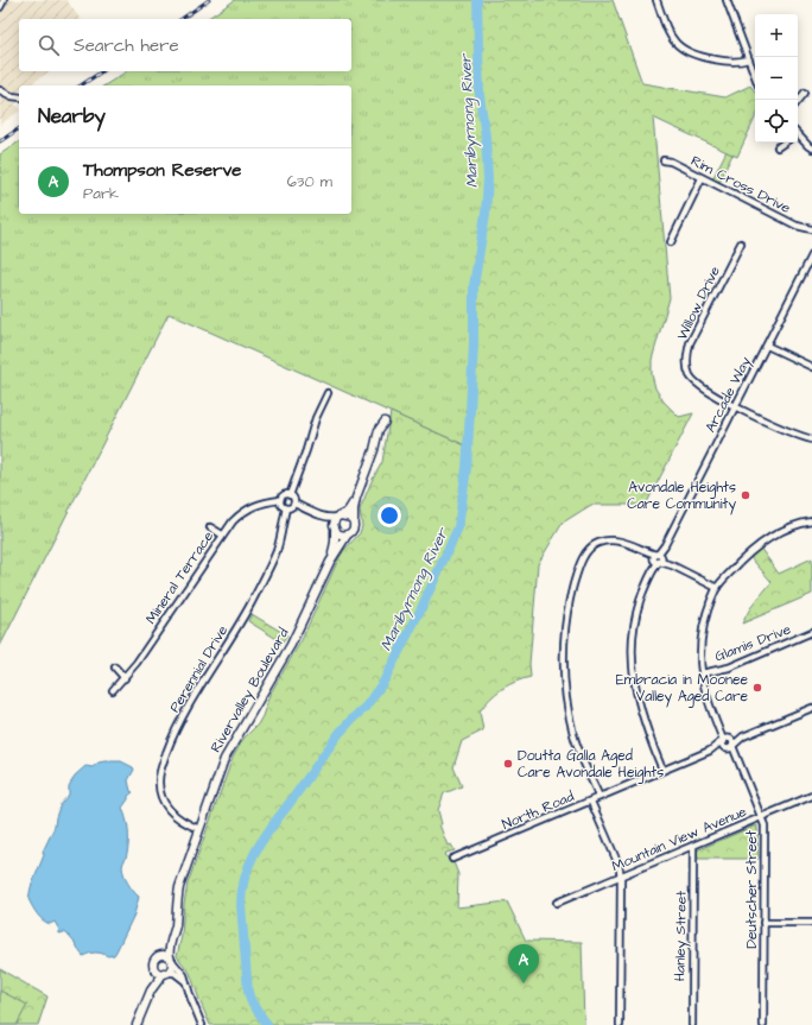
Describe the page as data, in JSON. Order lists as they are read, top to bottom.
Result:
{
  "streets": {
    "street": [
      "Rim Cross Drive",
      "Willow Drive",
      "Arcade Way",
      "Mineral Terrace",
      "Glamis Drive",
      "Perennial Drive",
      "Rivervalley Boulevard",
      "North Road",
      "Mountain View Avenue",
      "Deutscher Street",
      "Hanley Street"
    ]
  },
  "crossings": [
    ["Willow Drive", "Arcade Way"],
    ["Arcade Way", "North Road"],
    ["Mineral Terrace", "Perennial Drive"],
    ["Glamis Drive", "Deutscher Street"],
    ["Perennial Drive", "Rivervalley Boulevard"],
    ["North Road", "Deutscher Street"],
    ["Mountain View Avenue", "Deutscher Street"],
    ["Mountain View Avenue", "Hanley Street"]
  ],
  "water": ["Maribyrnong River"],
  "places": ["Avondale Heights Care Community", "Embracia in Moonee Valley Aged Care", "Doutta Galla Aged Care Avondale Heights"],
  "page": {
    "map_buttons": ["+", "−"],
    "search": "Search here",
    "heading": "Nearby",
    "list": [
      {
        "mark": "A",
        "name": "Thompson Reserve",
        "note": "Park",
        "value": "630 m"
      }
    ],
    "pins": "A"
  }
}
